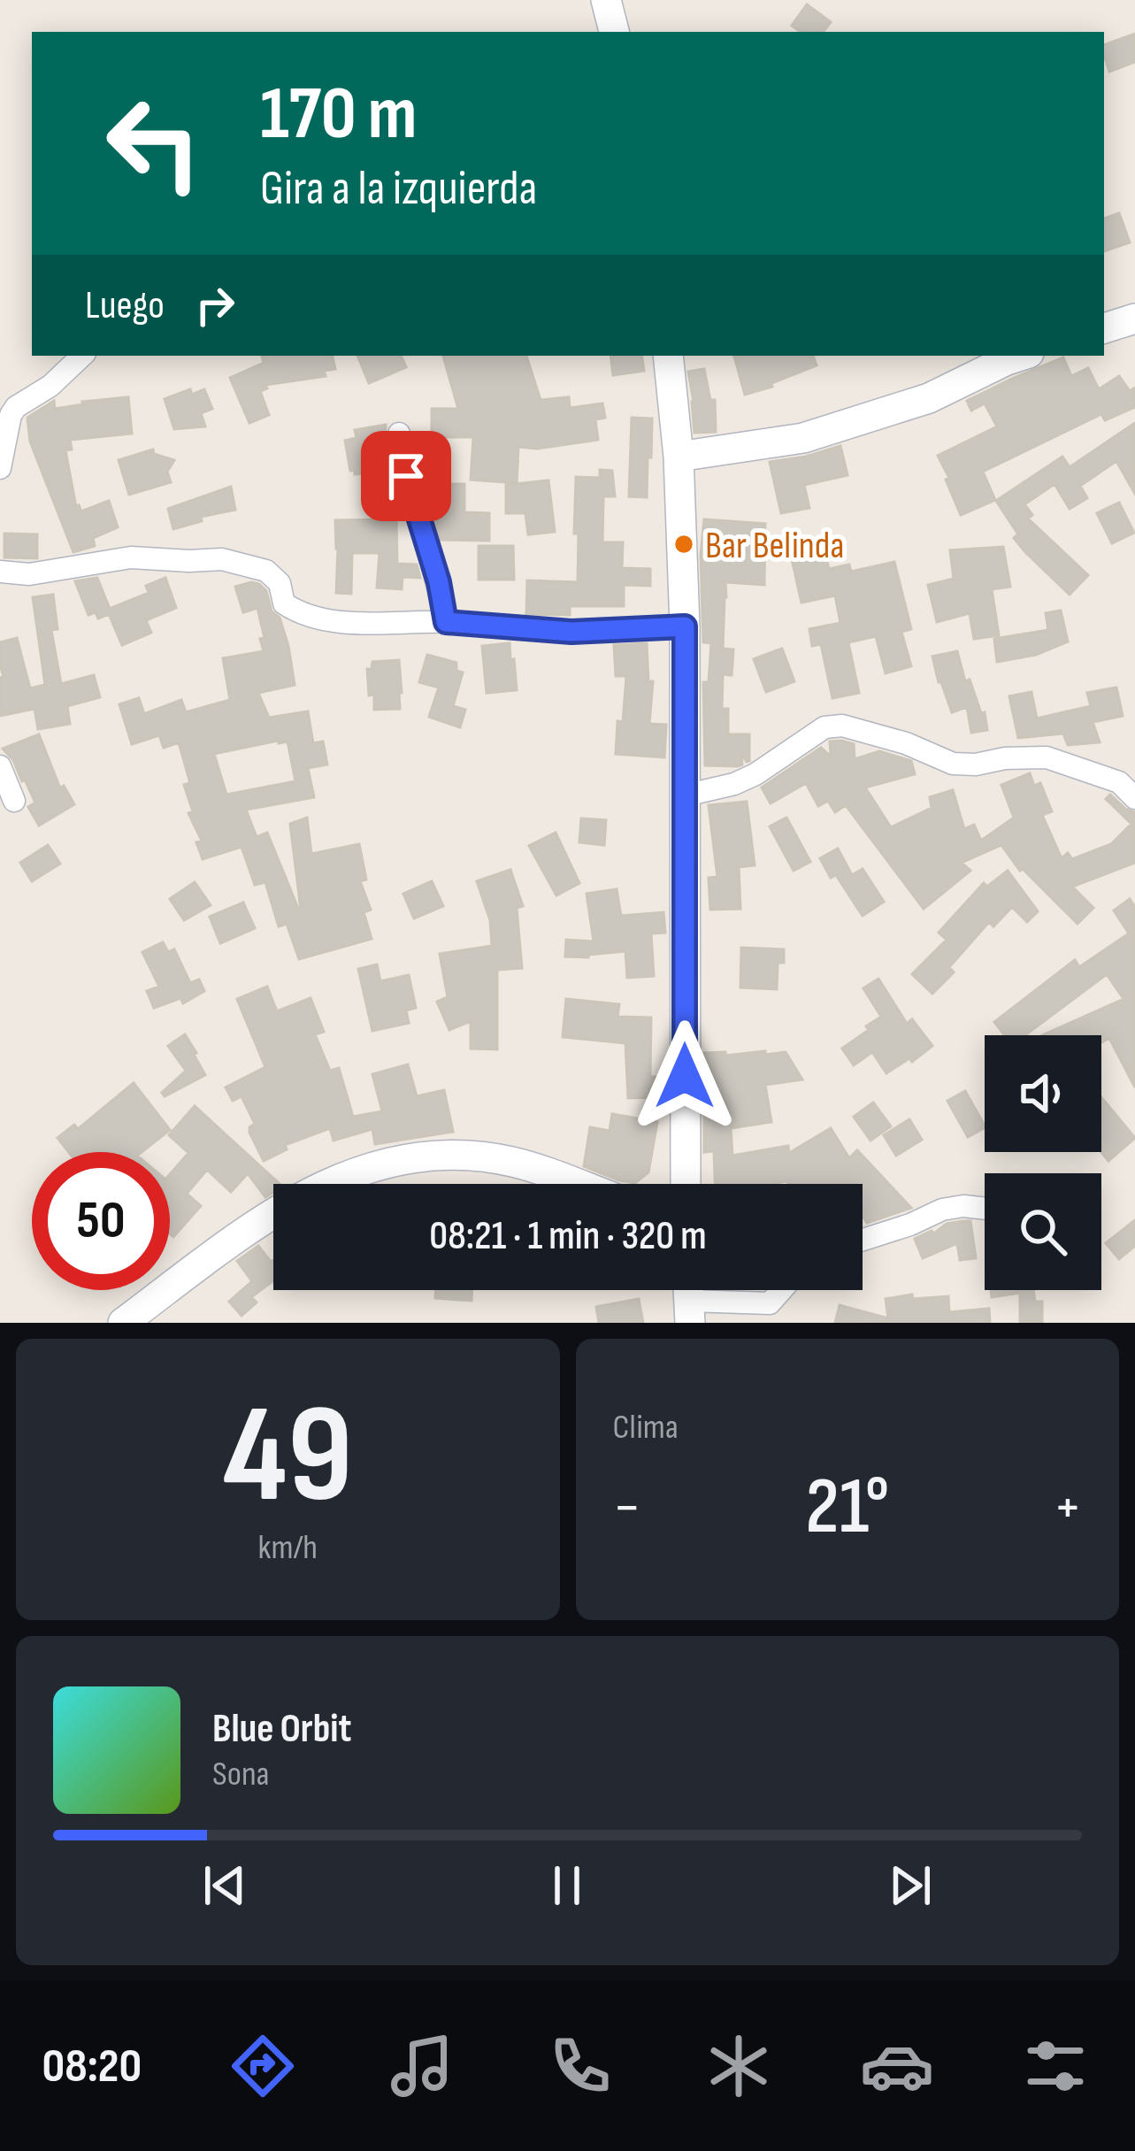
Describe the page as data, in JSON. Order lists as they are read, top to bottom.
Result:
{
  "places": ["Bar Belinda"],
  "page": {
    "turn": ["170 m", "Gira a la izquierda"],
    "then": "Luego",
    "limit": "50",
    "trip": "08:21 · 1 min · 320 m",
    "tile": [
      ["49", "km/h"],
      "Clima"
    ],
    "heat": ["−", "21°", "+"],
    "song": ["Blue Orbit", "Sona"],
    "tabs": "08:20"
  }
}
